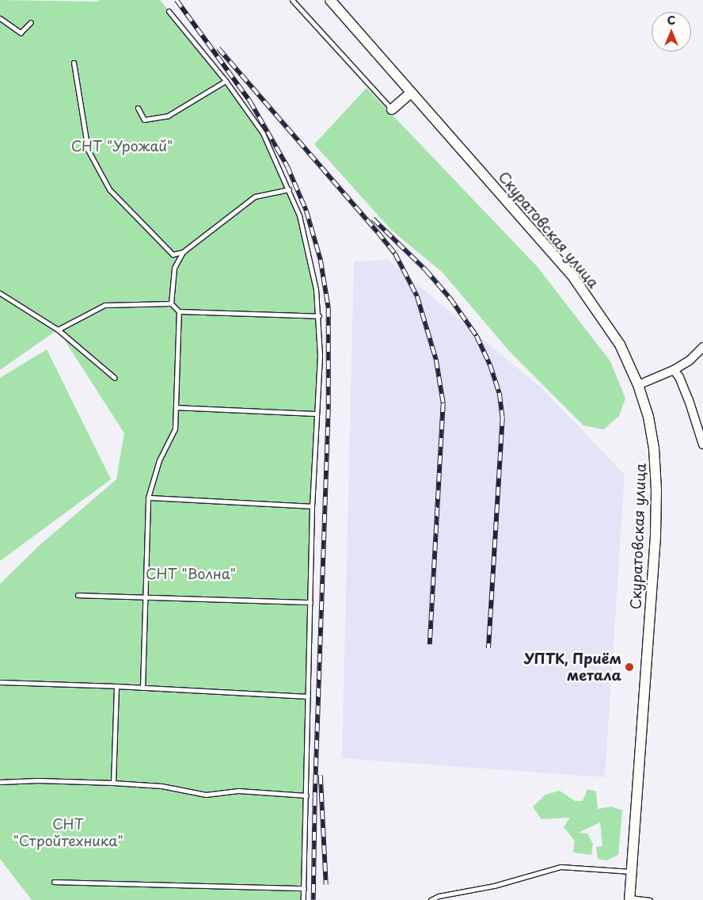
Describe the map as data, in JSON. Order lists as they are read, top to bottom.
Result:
{
  "streets": {
    "street": ["Скуратовская улица"]
  },
  "parks": ["СНТ \"Урожай\"", "СНТ \"Волна\"", "СНТ \"Стройтехника\""],
  "places": ["УПТК, Приём метала"],
  "north": "top"
}
